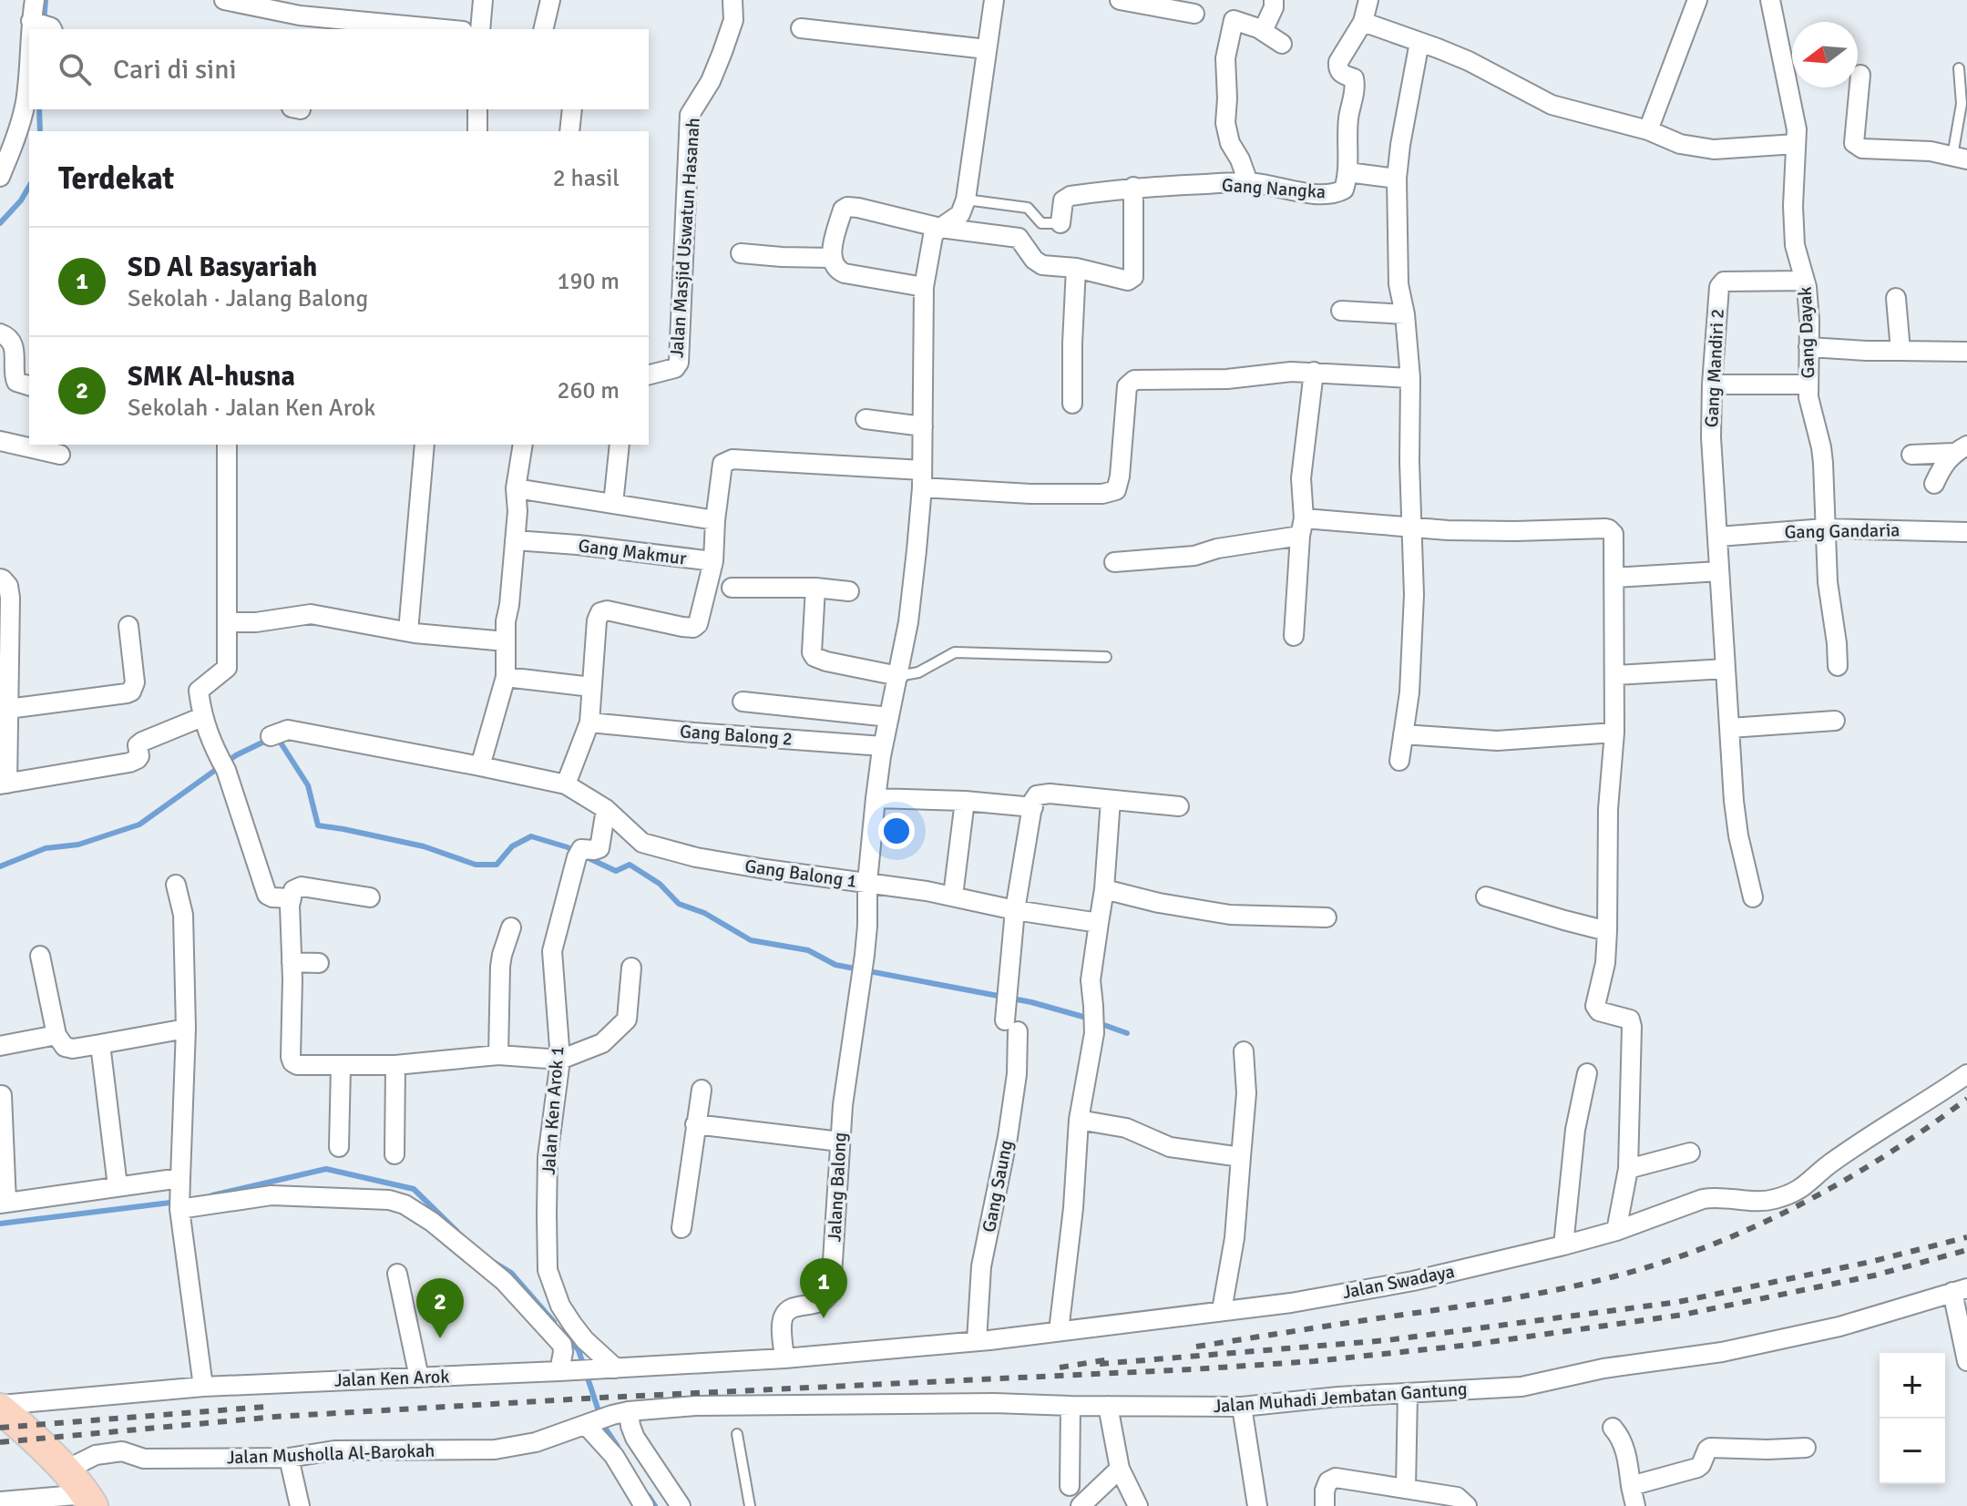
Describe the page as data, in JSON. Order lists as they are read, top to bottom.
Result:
{
  "streets": {
    "street": [
      "Gang Nangka",
      "Jalan Masjid Uswatun Hasanah",
      "Gang Dayak",
      "Gang Mandiri 2",
      "Gang Gandaria",
      "Gang Makmur",
      "Gang Balong 2",
      "Gang Balong 1",
      "Jalan Ken Arok 1",
      "Gang Saung",
      "Jalang Balong",
      "Jalan Swadaya",
      "Jalan Ken Arok",
      "Jalan Muhadi Jembatan Gantung",
      "Jalan Musholla Al-Barokah"
    ]
  },
  "crossings": [
    ["Gang Dayak", "Gang Mandiri 2"],
    ["Gang Dayak", "Gang Gandaria"],
    ["Gang Mandiri 2", "Gang Gandaria"],
    ["Gang Makmur", "Jalang Balong"],
    ["Gang Balong 2", "Jalang Balong"],
    ["Gang Balong 1", "Jalan Ken Arok 1"],
    ["Gang Balong 1", "Gang Saung"],
    ["Gang Balong 1", "Jalang Balong"],
    ["Jalan Ken Arok 1", "Jalan Ken Arok"],
    ["Gang Saung", "Jalan Swadaya"],
    ["Jalang Balong", "Jalan Swadaya"],
    ["Jalang Balong", "Jalan Ken Arok"],
    ["Jalan Swadaya", "Jalan Ken Arok"],
    ["Jalan Muhadi Jembatan Gantung", "Jalan Musholla Al-Barokah"]
  ],
  "north": "left",
  "page": {
    "search": "Cari di sini",
    "heading": ["Terdekat", "2 hasil"],
    "list": [
      {
        "mark": "1",
        "name": "SD Al Basyariah",
        "note": "Sekolah · Jalang Balong",
        "value": "190 m"
      },
      {
        "mark": "2",
        "name": "SMK Al-husna",
        "note": "Sekolah · Jalan Ken Arok",
        "value": "260 m"
      }
    ],
    "pins": ["1", "2"],
    "map_buttons": ["+", "−"]
  }
}
